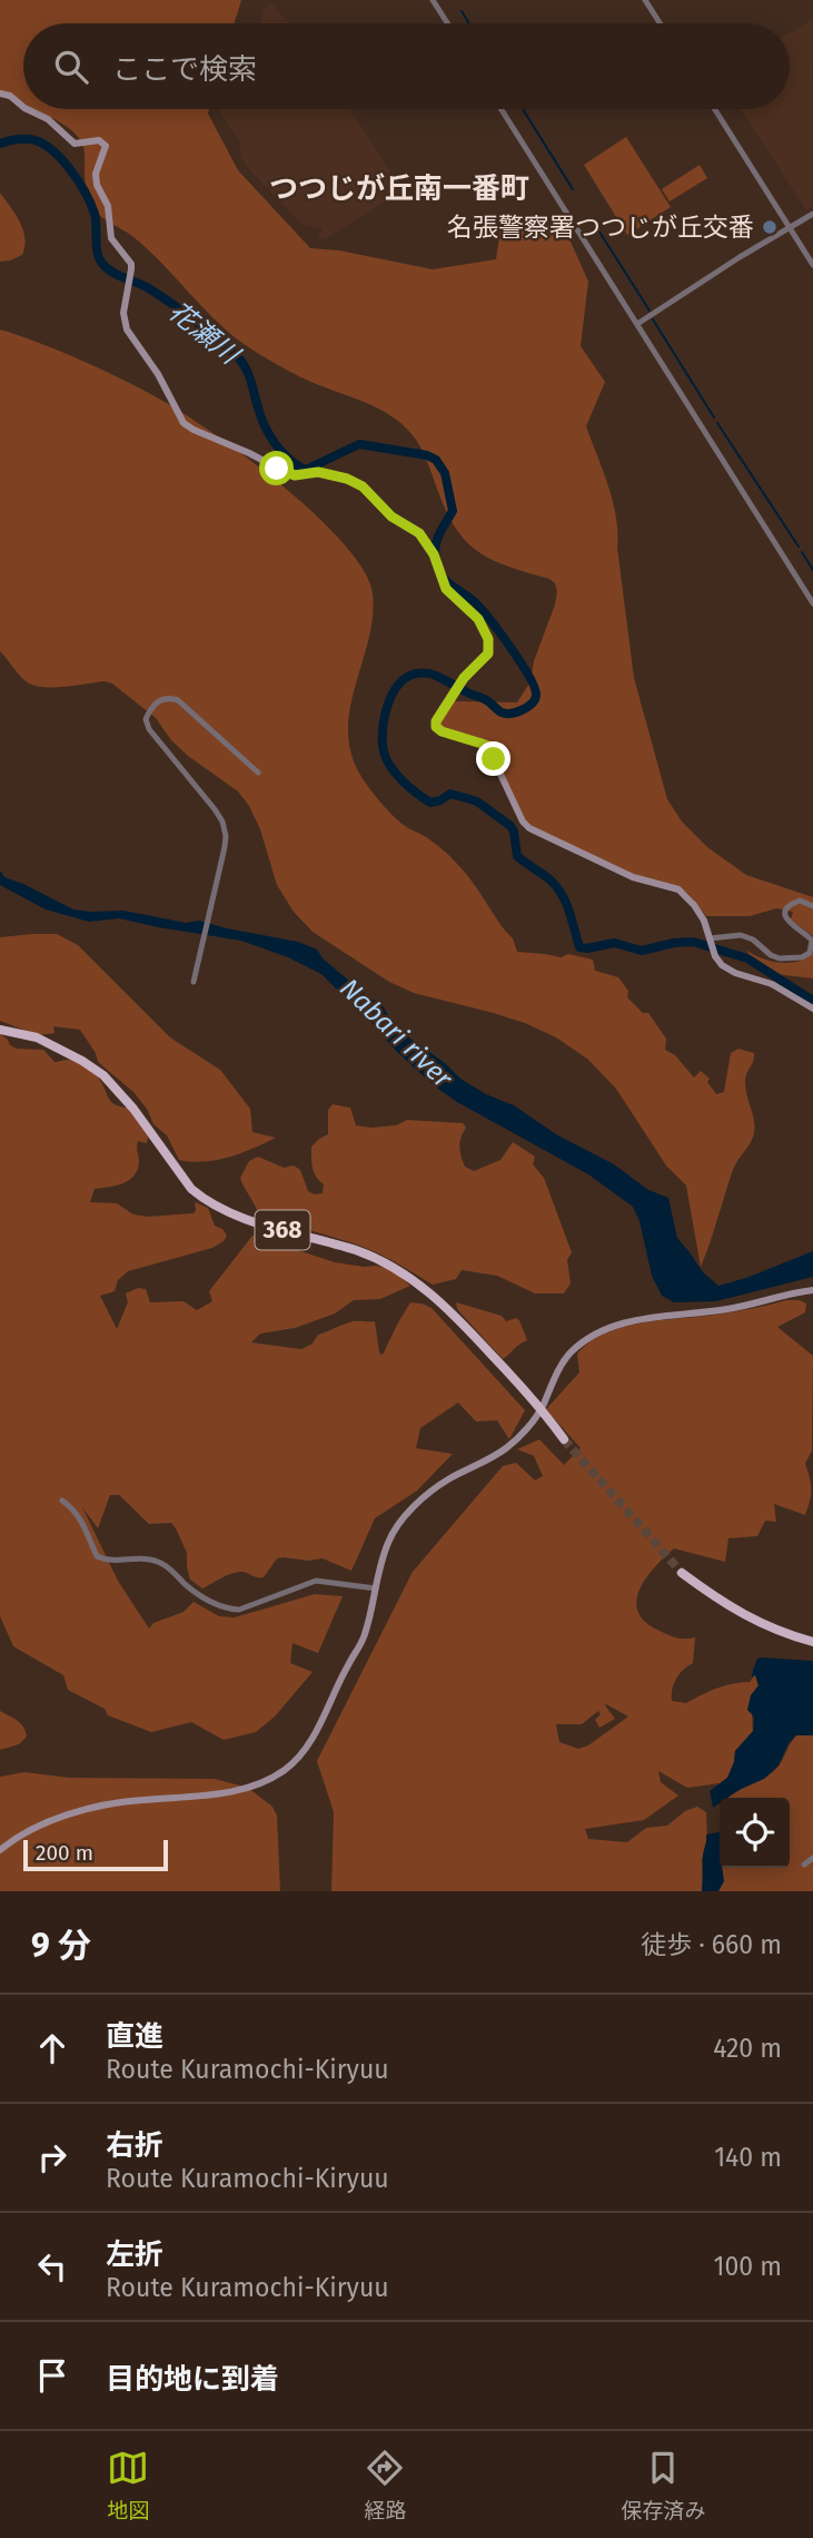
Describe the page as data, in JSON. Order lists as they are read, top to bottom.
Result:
{
  "streets": {
    "highway": ["368"]
  },
  "districts": ["つつじが丘南一番町"],
  "water": ["花瀬川", "Nabari river"],
  "places": ["名張警察署つつじが丘交番"],
  "scale_bar": "200 m",
  "page": {
    "search": "ここで検索",
    "scale": "200 m",
    "heading": ["9 分", "徒歩 · 660 m"],
    "list": [
      ["直進", "Route Kuramochi-Kiryuu", "420 m"],
      ["右折", "Route Kuramochi-Kiryuu", "140 m"],
      ["左折", "Route Kuramochi-Kiryuu", "100 m"],
      "目的地に到着"
    ],
    "nav": ["地図", "経路", "保存済み"]
  }
}
